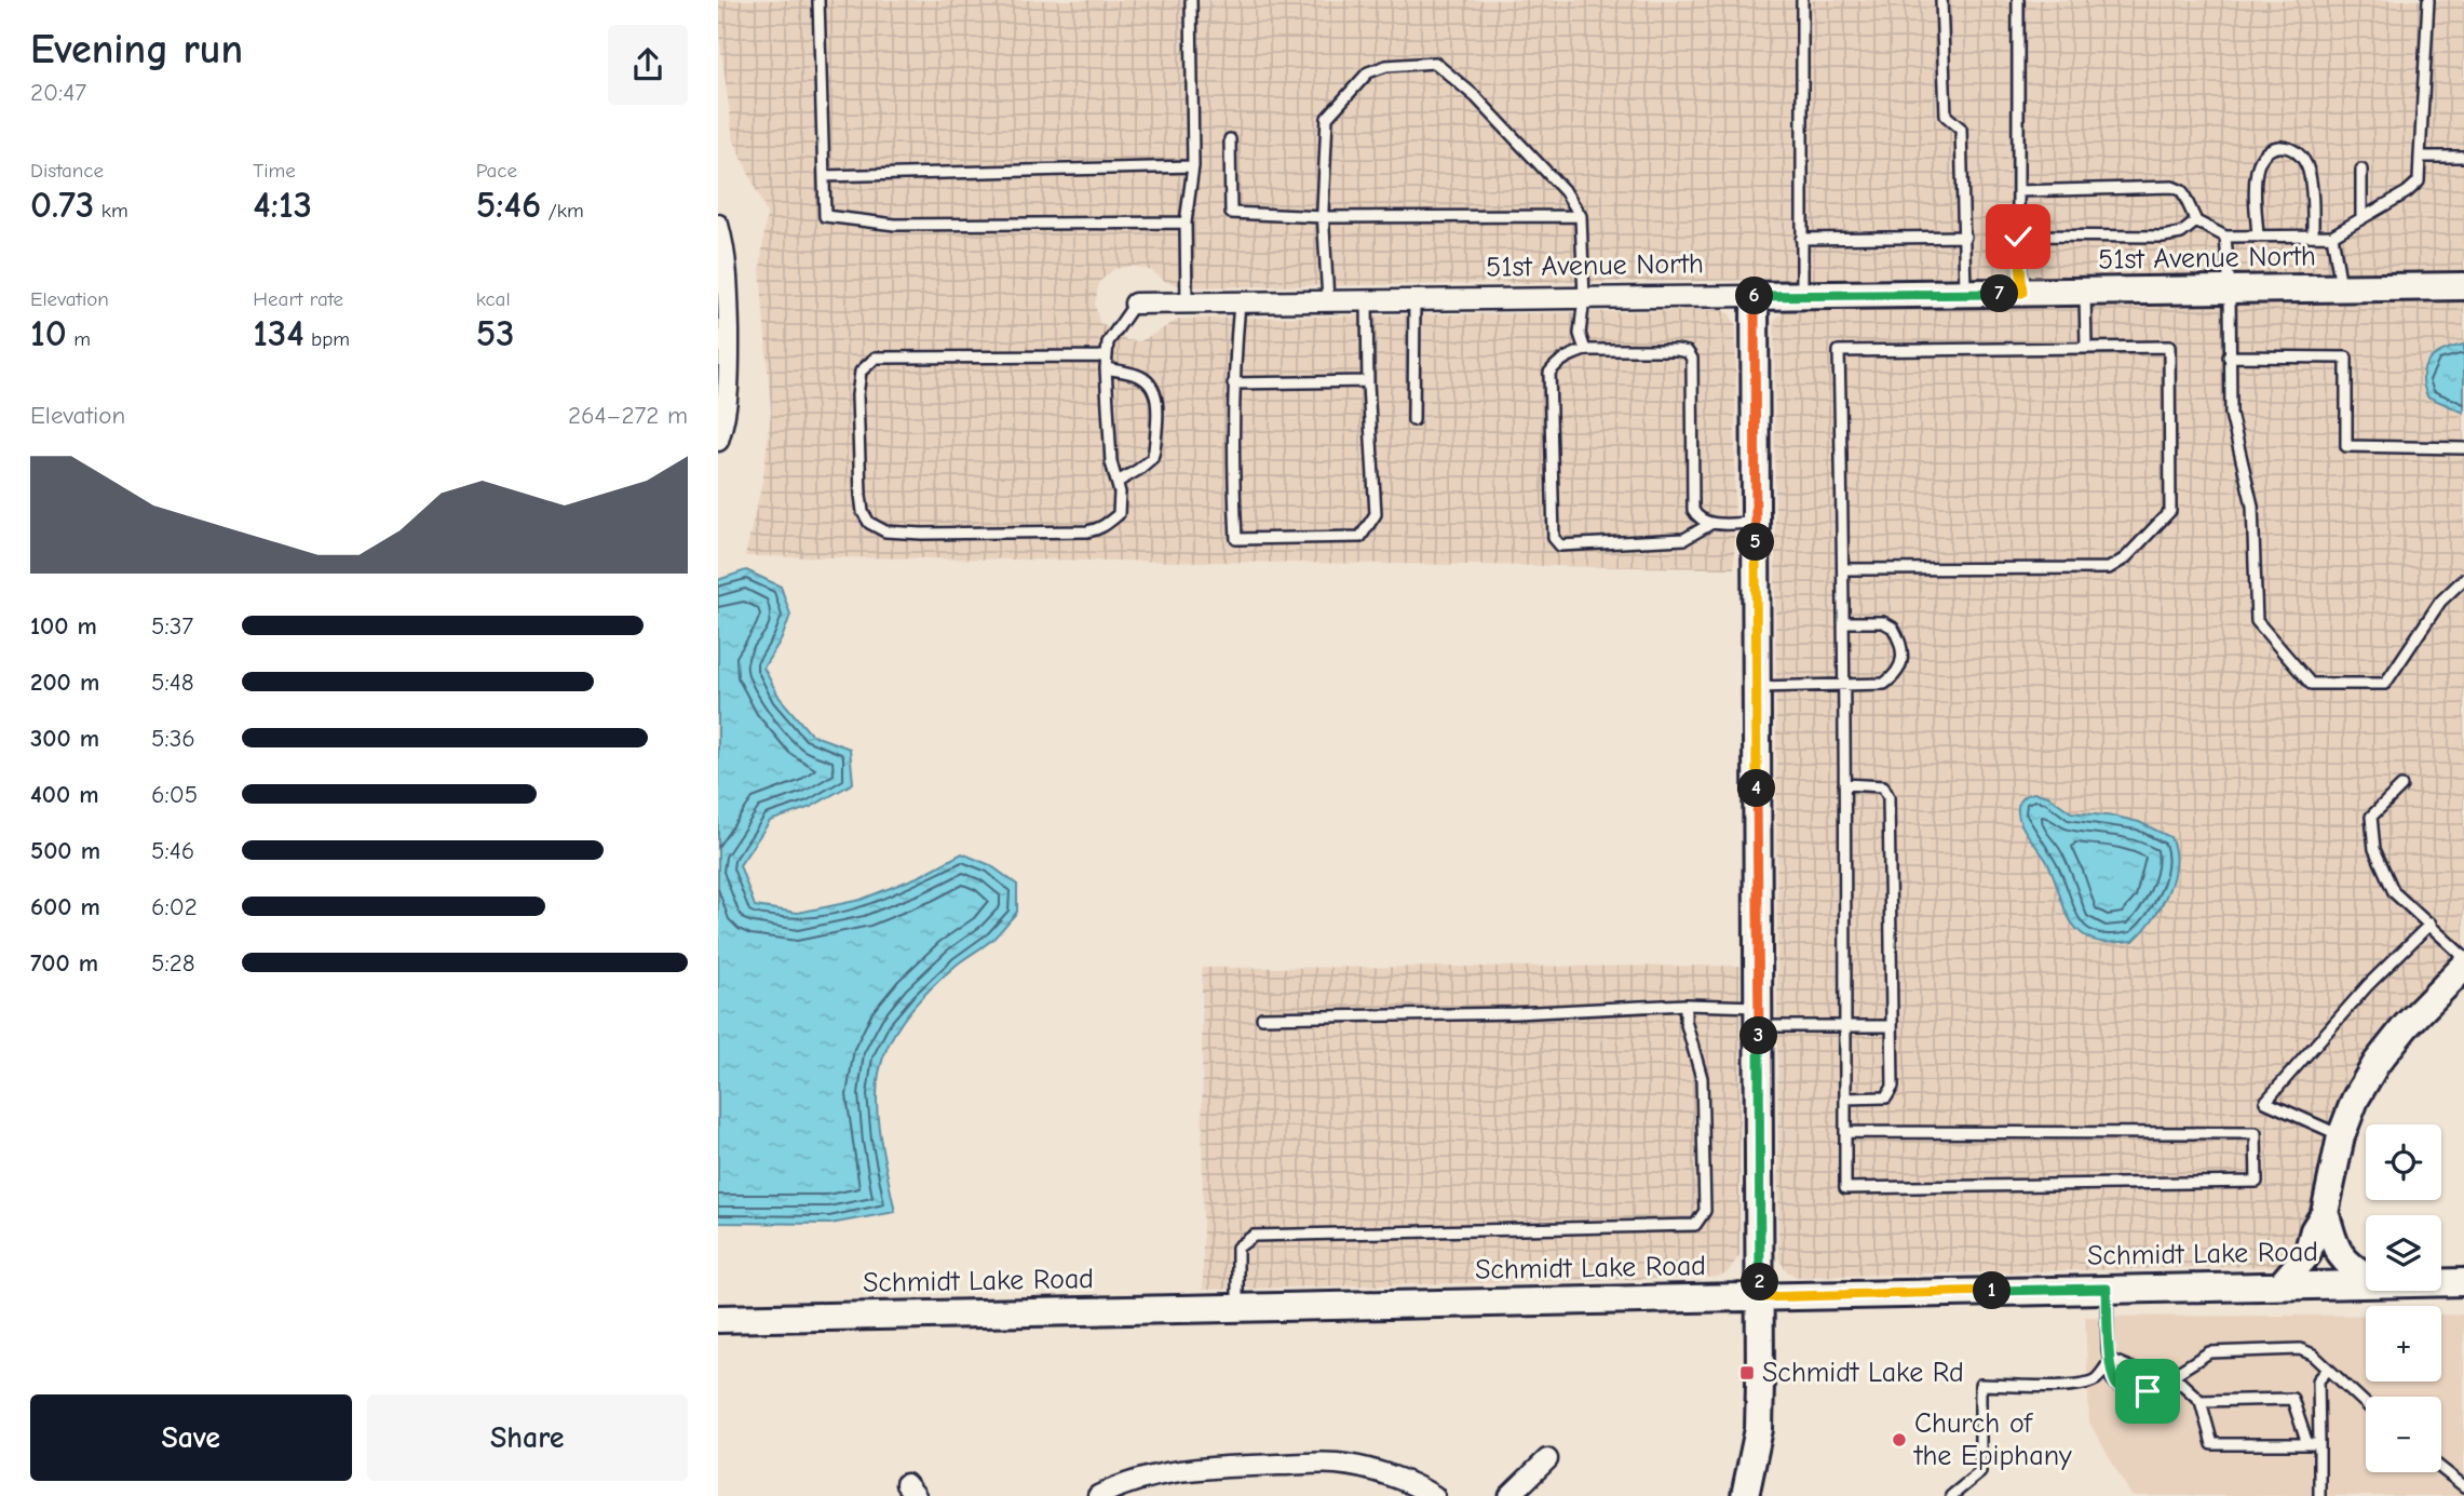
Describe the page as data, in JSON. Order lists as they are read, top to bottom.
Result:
{
  "streets": {
    "street": ["51st Avenue North", "Schmidt Lake Road"]
  },
  "places": {
    "transit": ["Schmidt Lake Rd"],
    "other": ["Church of the Epiphany"]
  },
  "page": {
    "heading": ["Evening run", "20:47"],
    "stats": [
      ["Distance", "0.73 km"],
      ["Time", "4:13"],
      ["Pace", "5:46 /km"],
      ["Elevation", "10 m"],
      ["Heart rate", "134 bpm"],
      ["kcal", "53"]
    ],
    "pins": [
      "7",
      "6",
      "5",
      "4",
      "3",
      "2",
      "1"
    ],
    "chart": ["Elevation", "264–272 m"],
    "list": [
      {
        "name": "100 m",
        "note": "5:37"
      },
      {
        "name": "200 m",
        "note": "5:48"
      },
      {
        "name": "300 m",
        "note": "5:36"
      },
      {
        "name": "400 m",
        "note": "6:05"
      },
      {
        "name": "500 m",
        "note": "5:46"
      },
      {
        "name": "600 m",
        "note": "6:02"
      },
      {
        "name": "700 m",
        "note": "5:28"
      }
    ],
    "map_buttons": ["+", "−"],
    "buttons": ["Save", "Share"]
  }
}
